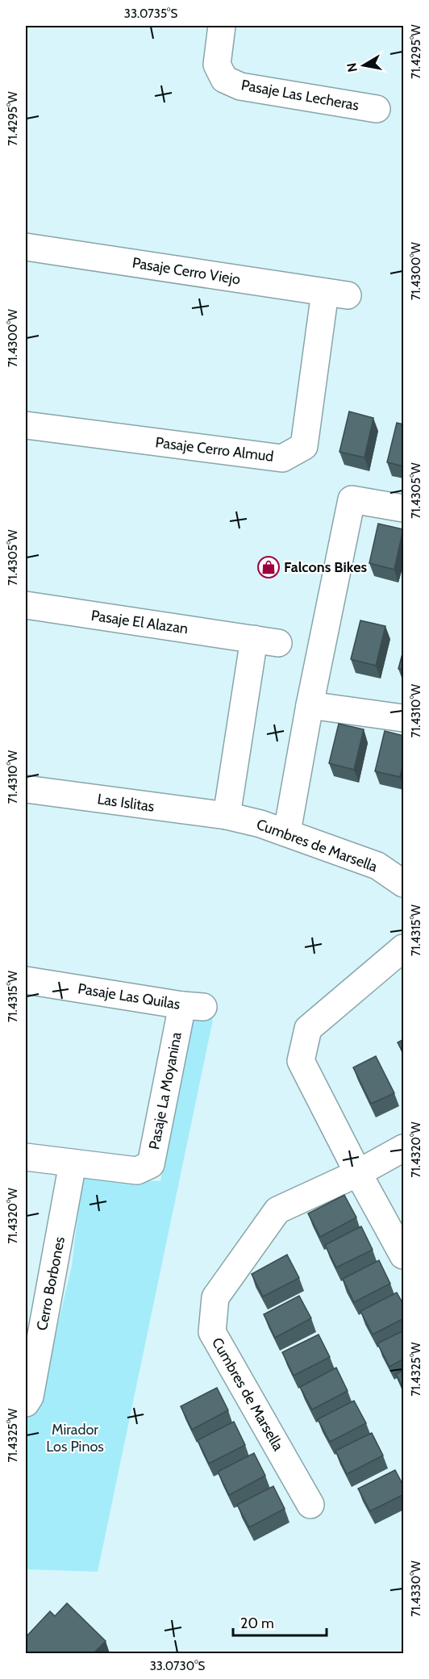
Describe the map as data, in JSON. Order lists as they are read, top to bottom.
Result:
{
  "streets": {
    "street": [
      "Pasaje Las Lecheras",
      "Pasaje Cerro Viejo",
      "Pasaje Cerro Almud",
      "Pasaje El Alazan",
      "Las Islitas",
      "Cumbres de Marsella",
      "Pasaje Las Quilas",
      "Pasaje La Moyanina",
      "Cerro Borbones"
    ]
  },
  "crossings": [
    ["Pasaje Cerro Viejo", "Pasaje Cerro Almud"],
    ["Pasaje El Alazan", "Las Islitas"],
    ["Pasaje El Alazan", "Cumbres de Marsella"],
    ["Las Islitas", "Cumbres de Marsella"],
    ["Pasaje Las Quilas", "Pasaje La Moyanina"],
    ["Pasaje La Moyanina", "Cerro Borbones"]
  ],
  "parks": ["Mirador Los Pinos"],
  "places": {
    "shop": ["Falcons Bikes"]
  },
  "scale_bar": "20 m",
  "north": "left",
  "coordinates": [
    "33.0735°S",
    "71.4295°W",
    "71.4300°W",
    "71.4305°W",
    "71.4310°W",
    "71.4315°W",
    "71.4320°W",
    "71.4325°W",
    "71.4330°W",
    "33.0730°S"
  ]
}
